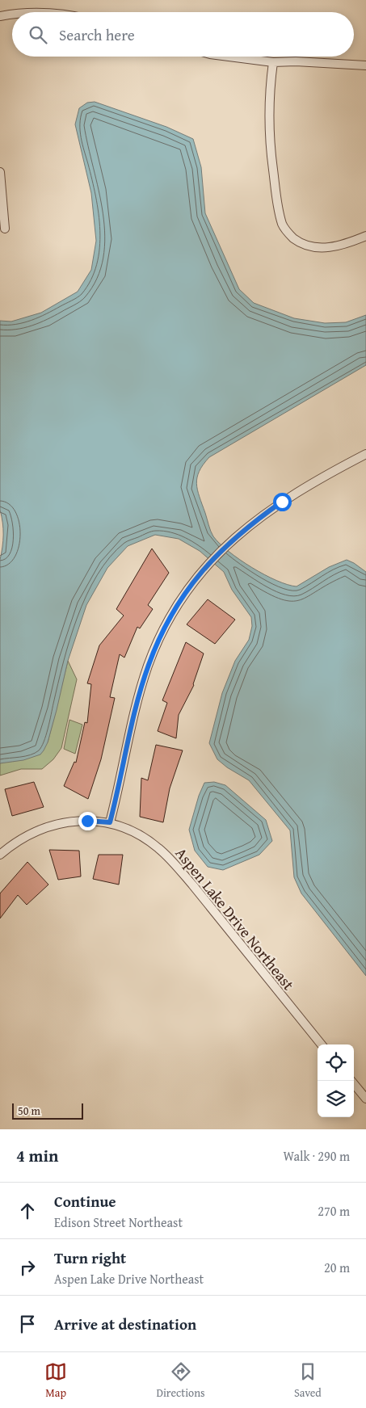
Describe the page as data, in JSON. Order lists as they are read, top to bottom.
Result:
{
  "streets": {
    "street": ["Aspen Lake Drive Northeast"]
  },
  "scale_bar": "50 m",
  "page": {
    "search": "Search here",
    "scale": "50 m",
    "heading": ["4 min", "Walk · 290 m"],
    "list": [
      ["Continue", "Edison Street Northeast", "270 m"],
      ["Turn right", "Aspen Lake Drive Northeast", "20 m"],
      "Arrive at destination"
    ],
    "nav": ["Map", "Directions", "Saved"]
  }
}
